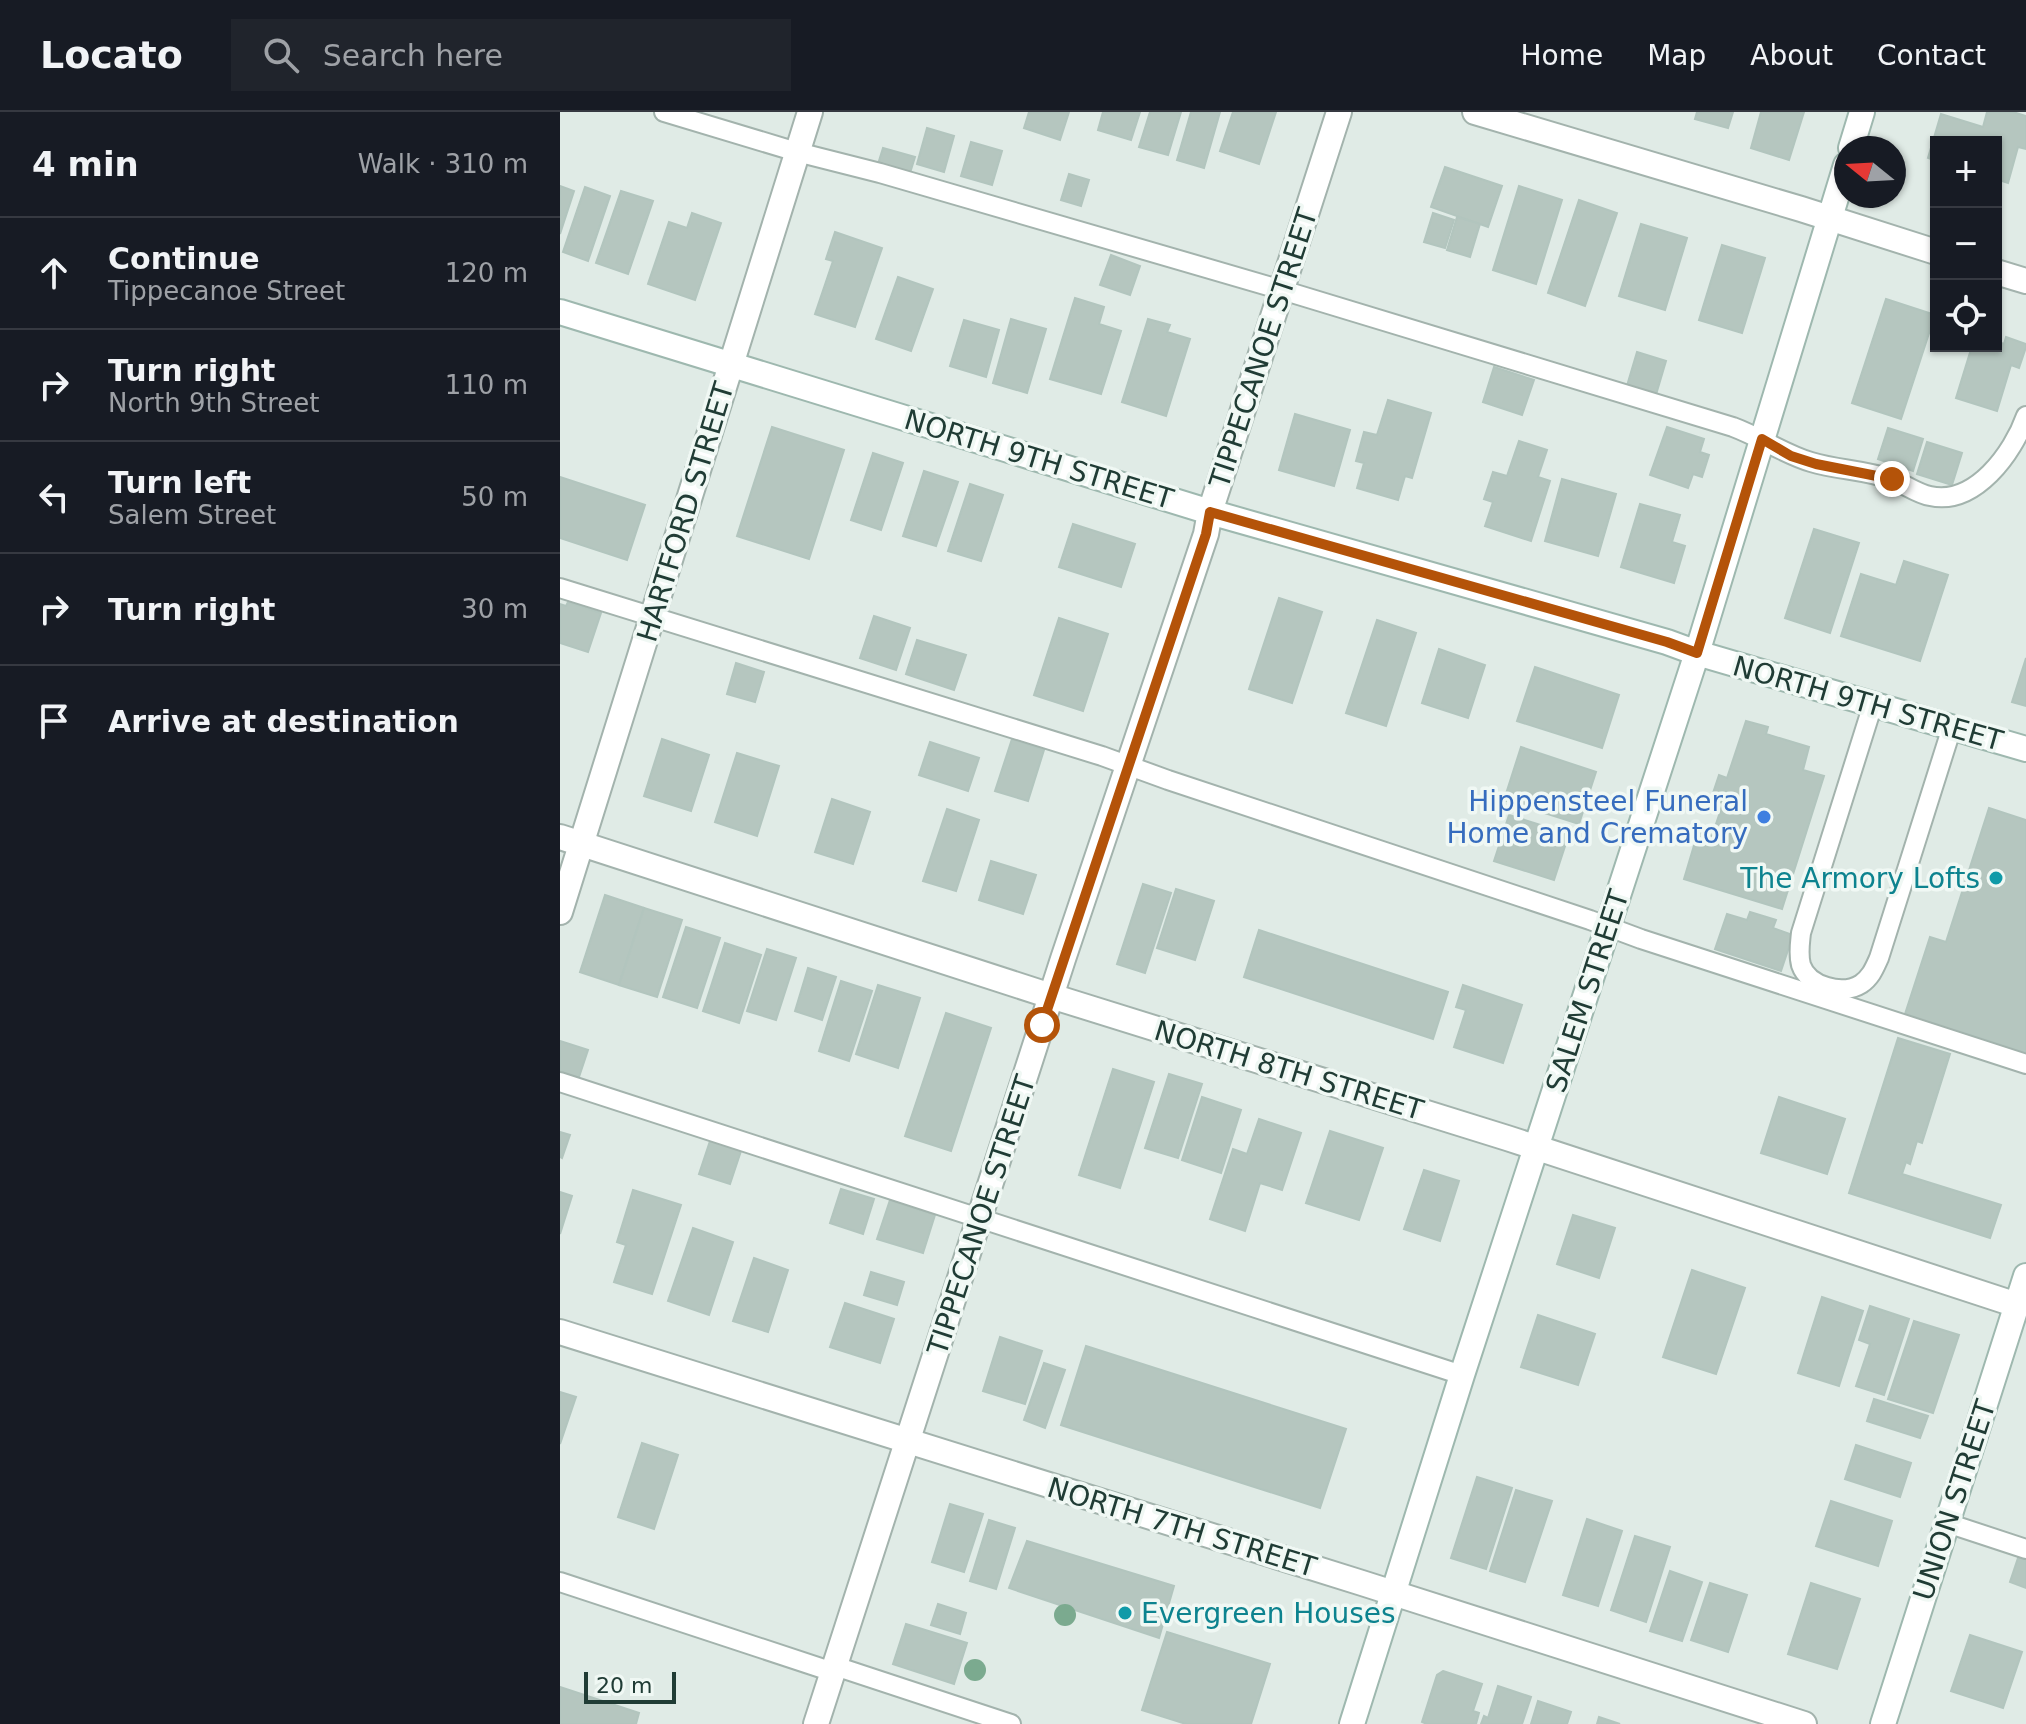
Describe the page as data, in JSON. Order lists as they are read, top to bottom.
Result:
{
  "streets": {
    "street": [
      "TIPPECANOE STREET",
      "NORTH 9TH STREET",
      "HARTFORD STREET",
      "SALEM STREET",
      "NORTH 8TH STREET",
      "UNION STREET",
      "NORTH 7TH STREET"
    ]
  },
  "crossings": [
    ["TIPPECANOE STREET", "NORTH 9TH STREET"],
    ["TIPPECANOE STREET", "NORTH 8TH STREET"],
    ["TIPPECANOE STREET", "NORTH 7TH STREET"],
    ["NORTH 9TH STREET", "HARTFORD STREET"],
    ["NORTH 9TH STREET", "SALEM STREET"],
    ["HARTFORD STREET", "NORTH 8TH STREET"],
    ["SALEM STREET", "NORTH 8TH STREET"],
    ["SALEM STREET", "NORTH 7TH STREET"],
    ["NORTH 8TH STREET", "UNION STREET"]
  ],
  "places": ["Hippensteel Funeral Home and Crematory", "The Armory Lofts", "Evergreen Houses"],
  "scale_bar": "20 m",
  "north": "left",
  "page": {
    "header": "Locato",
    "search": "Search here",
    "nav": [
      "Home",
      "Map",
      "About",
      "Contact"
    ],
    "heading": ["4 min", "Walk · 310 m"],
    "map_buttons": ["+", "−"],
    "list": [
      ["Continue", "Tippecanoe Street", "120 m"],
      ["Turn right", "North 9th Street", "110 m"],
      ["Turn left", "Salem Street", "50 m"],
      ["Turn right", "30 m"],
      "Arrive at destination"
    ],
    "scale": "20 m"
  }
}
